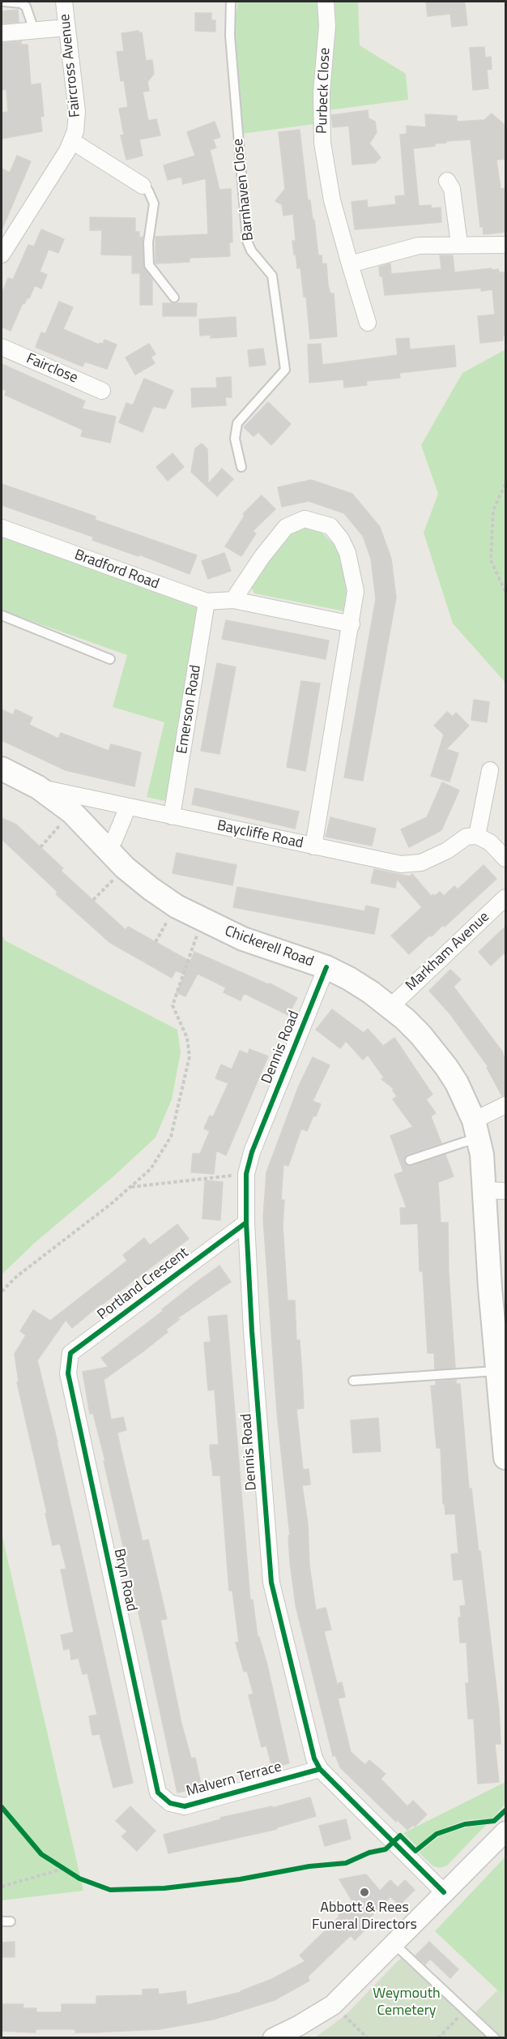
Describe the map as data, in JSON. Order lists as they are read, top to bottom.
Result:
{
  "streets": {
    "main road": ["Chickerell Road"],
    "street": [
      "Faircross Avenue",
      "Purbeck Close",
      "Fairclose",
      "Bradford Road",
      "Emerson Road",
      "Baycliffe Road",
      "Markham Avenue",
      "Dennis Road",
      "Portland Crescent",
      "Bryn Road",
      "Malvern Terrace"
    ],
    "lane": ["Barnhaven Close"]
  },
  "crossings": [
    ["Bradford Road", "Emerson Road"],
    ["Emerson Road", "Baycliffe Road"],
    ["Baycliffe Road", "Chickerell Road"],
    ["Chickerell Road", "Markham Avenue"],
    ["Chickerell Road", "Dennis Road"],
    ["Dennis Road", "Portland Crescent"],
    ["Dennis Road", "Malvern Terrace"],
    ["Portland Crescent", "Bryn Road"],
    ["Bryn Road", "Malvern Terrace"]
  ],
  "parks": ["Weymouth Cemetery"],
  "places": ["Abbott & Rees Funeral Directors"]
}
